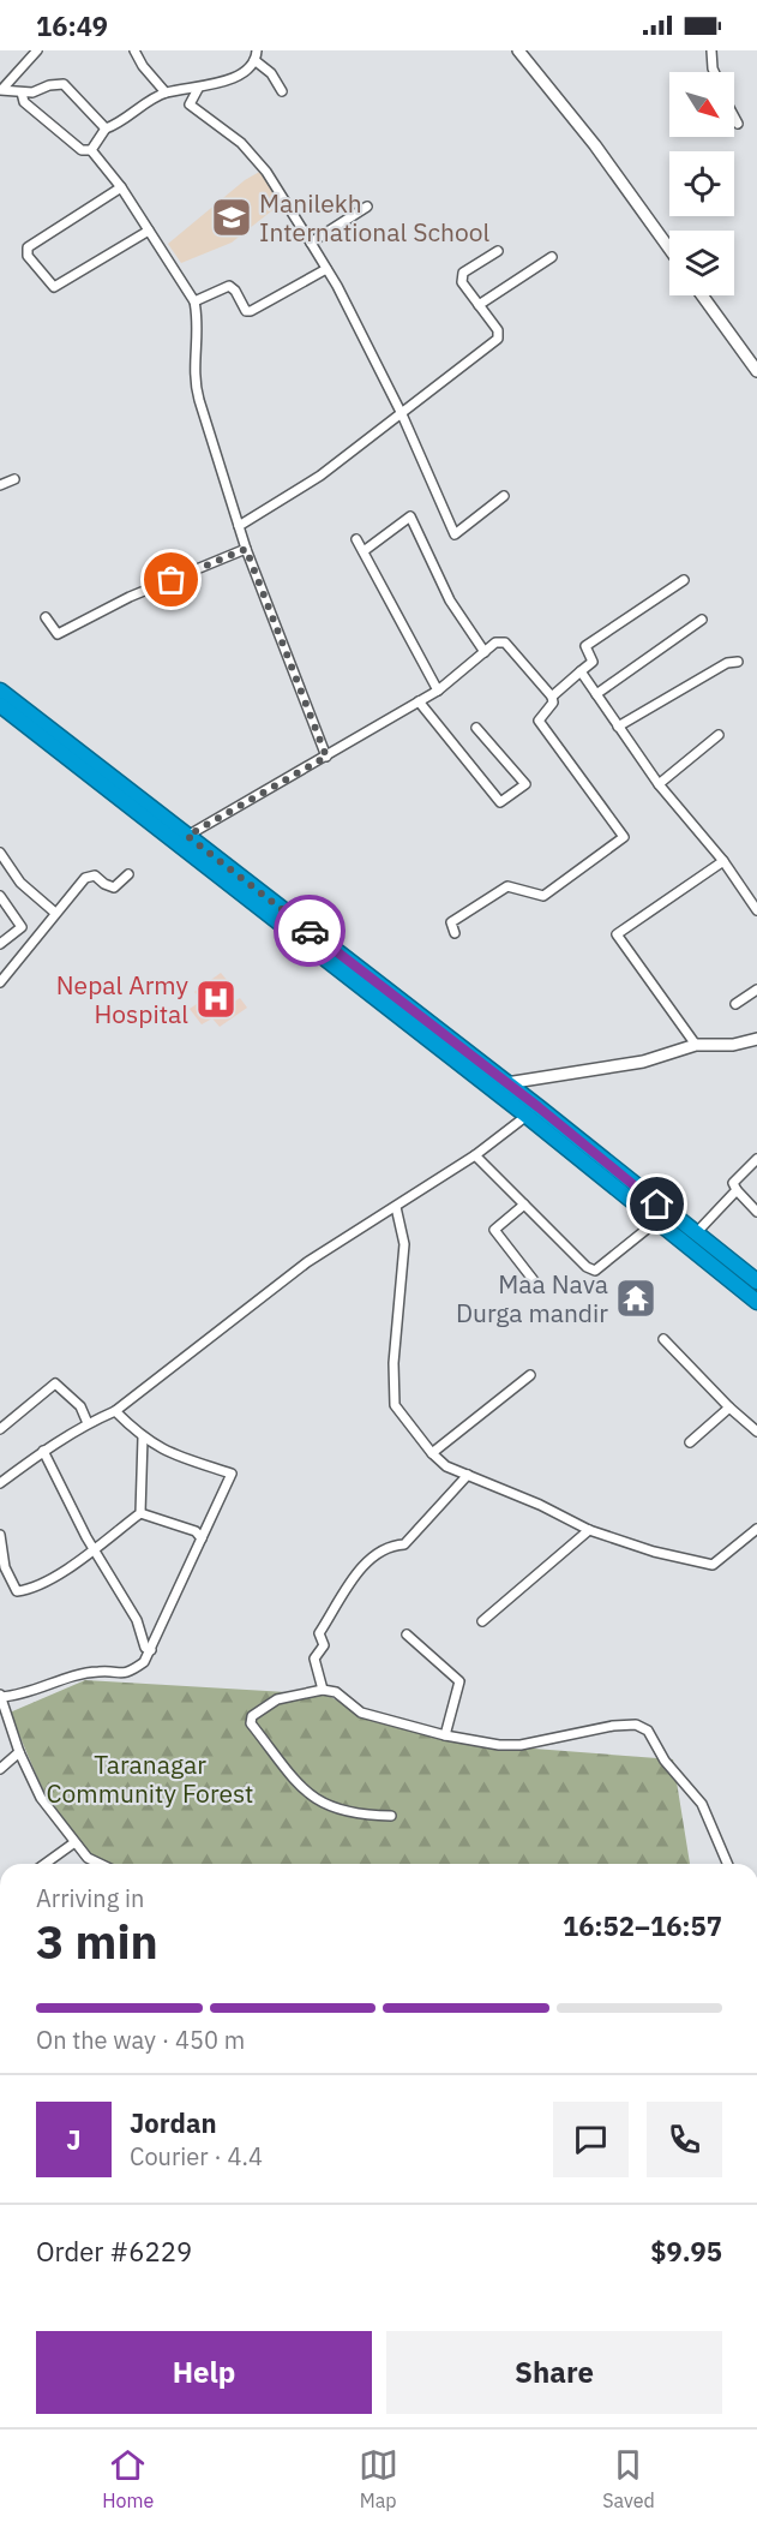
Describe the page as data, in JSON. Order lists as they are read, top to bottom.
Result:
{
  "parks": ["Taranagar Community Forest"],
  "places": {
    "school or university": ["Manilekh International School"],
    "hospital": ["Nepal Army Hospital"],
    "temple": ["Maa Nava Durga mandir"]
  },
  "north": "bottom right",
  "page": {
    "status": "16:49",
    "heading": ["3 min", "Arriving in", "16:52–16:57"],
    "panel": [
      "Jordan",
      "Courier · 4.4",
      "Order #6229",
      "$9.95"
    ],
    "bar": "On the way · 450 m",
    "round": "J",
    "buttons": ["Help", "Share"],
    "tabs": ["Home", "Map", "Saved"]
  }
}
